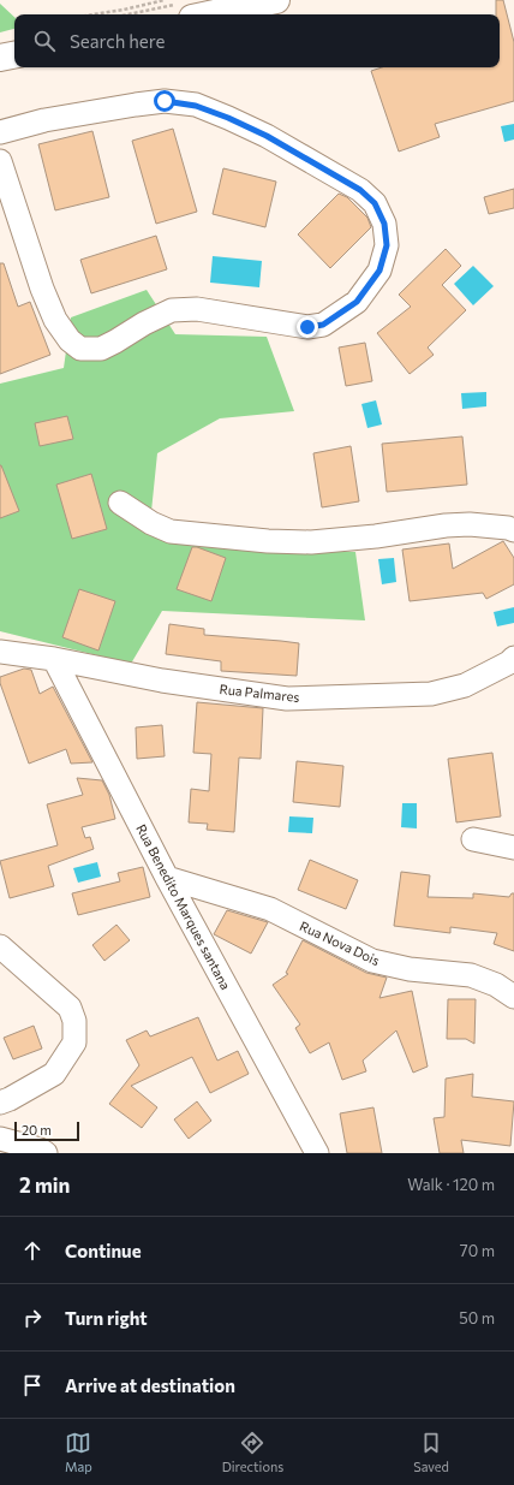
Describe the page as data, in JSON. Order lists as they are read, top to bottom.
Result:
{
  "streets": {
    "street": ["Rua Palmares", "Rua Benedito Marques santana", "Rua Nova Dois"]
  },
  "crossings": [
    ["Rua Palmares", "Rua Benedito Marques santana"],
    ["Rua Benedito Marques santana", "Rua Nova Dois"]
  ],
  "scale_bar": "20 m",
  "page": {
    "search": "Search here",
    "scale": "20 m",
    "heading": ["2 min", "Walk · 120 m"],
    "list": [
      ["Continue", "70 m"],
      ["Turn right", "50 m"],
      "Arrive at destination"
    ],
    "nav": ["Map", "Directions", "Saved"]
  }
}
